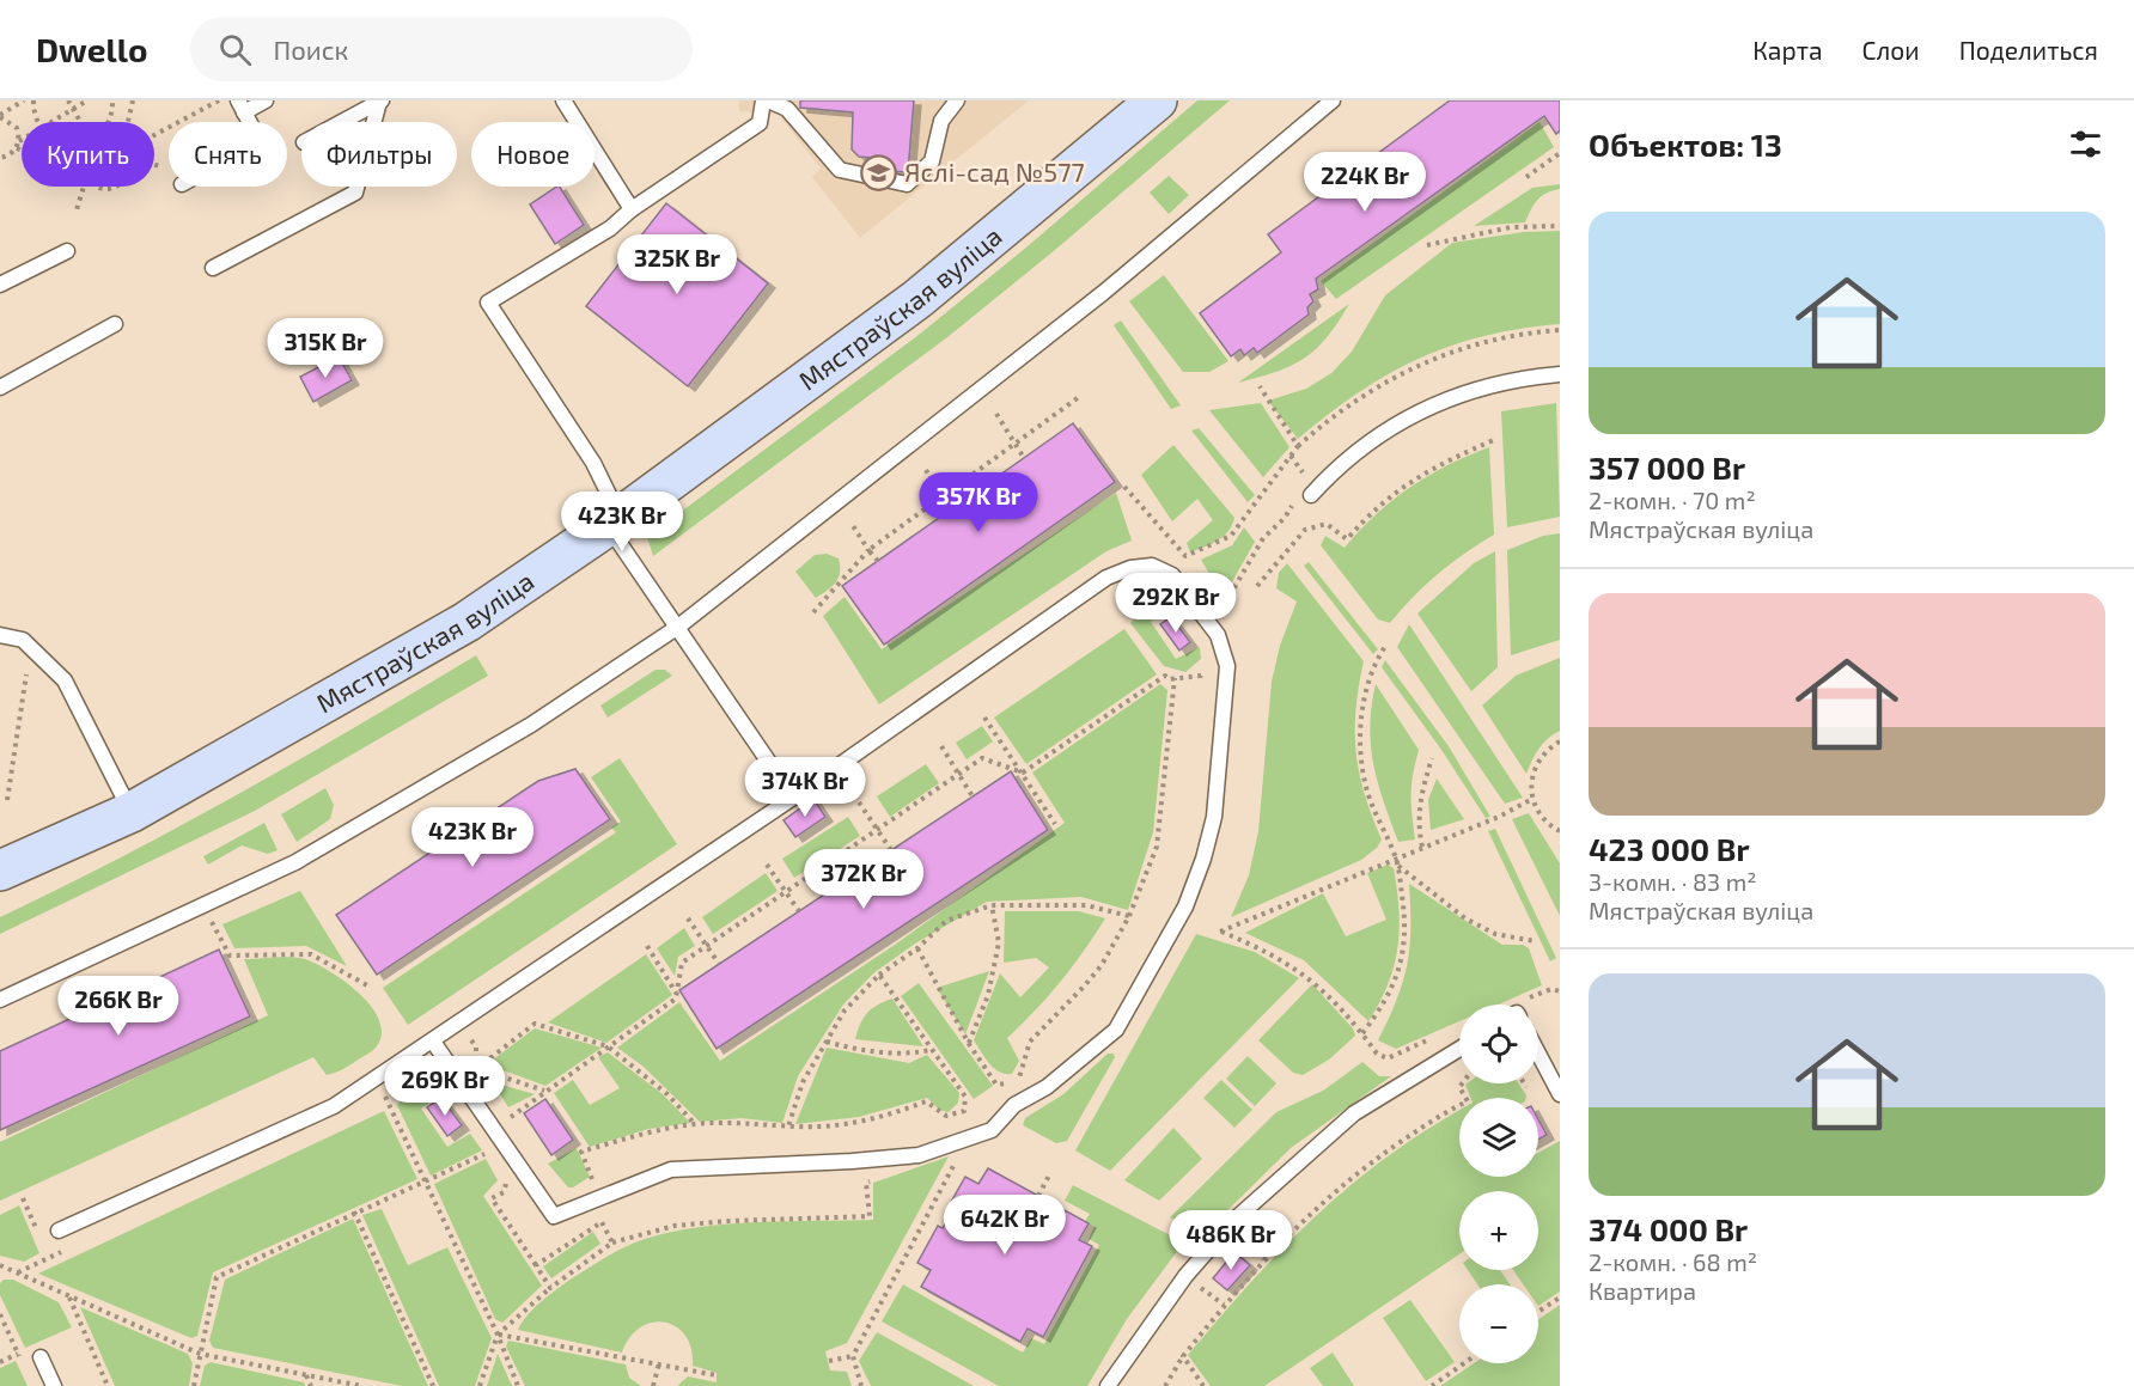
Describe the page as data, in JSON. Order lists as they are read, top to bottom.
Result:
{
  "streets": {
    "street": ["Мястраўская вуліца"]
  },
  "places": {
    "school or university": ["Яслі-сад №577"]
  },
  "page": {
    "header": "Dwello",
    "search": "Поиск",
    "nav": ["Карта", "Слои", "Поделиться"],
    "heading": "Объектов: 13",
    "chip": [
      "Купить",
      "Снять",
      "Фильтры",
      "Новое"
    ],
    "price": [
      "224K Br",
      "325K Br",
      "315K Br",
      "357K Br",
      "423K Br",
      "292K Br",
      "374K Br",
      "423K Br",
      "372K Br",
      "266K Br",
      "269K Br",
      "642K Br",
      "486K Br"
    ],
    "list": [
      {
        "name": "357 000 Br",
        "note": "2-комн. · 70 m² · Мястраўская вуліца"
      },
      {
        "name": "423 000 Br",
        "note": "3-комн. · 83 m² · Мястраўская вуліца"
      },
      {
        "name": "374 000 Br",
        "note": "2-комн. · 68 m² · Квартира"
      }
    ],
    "map_buttons": ["+", "−"]
  }
}
